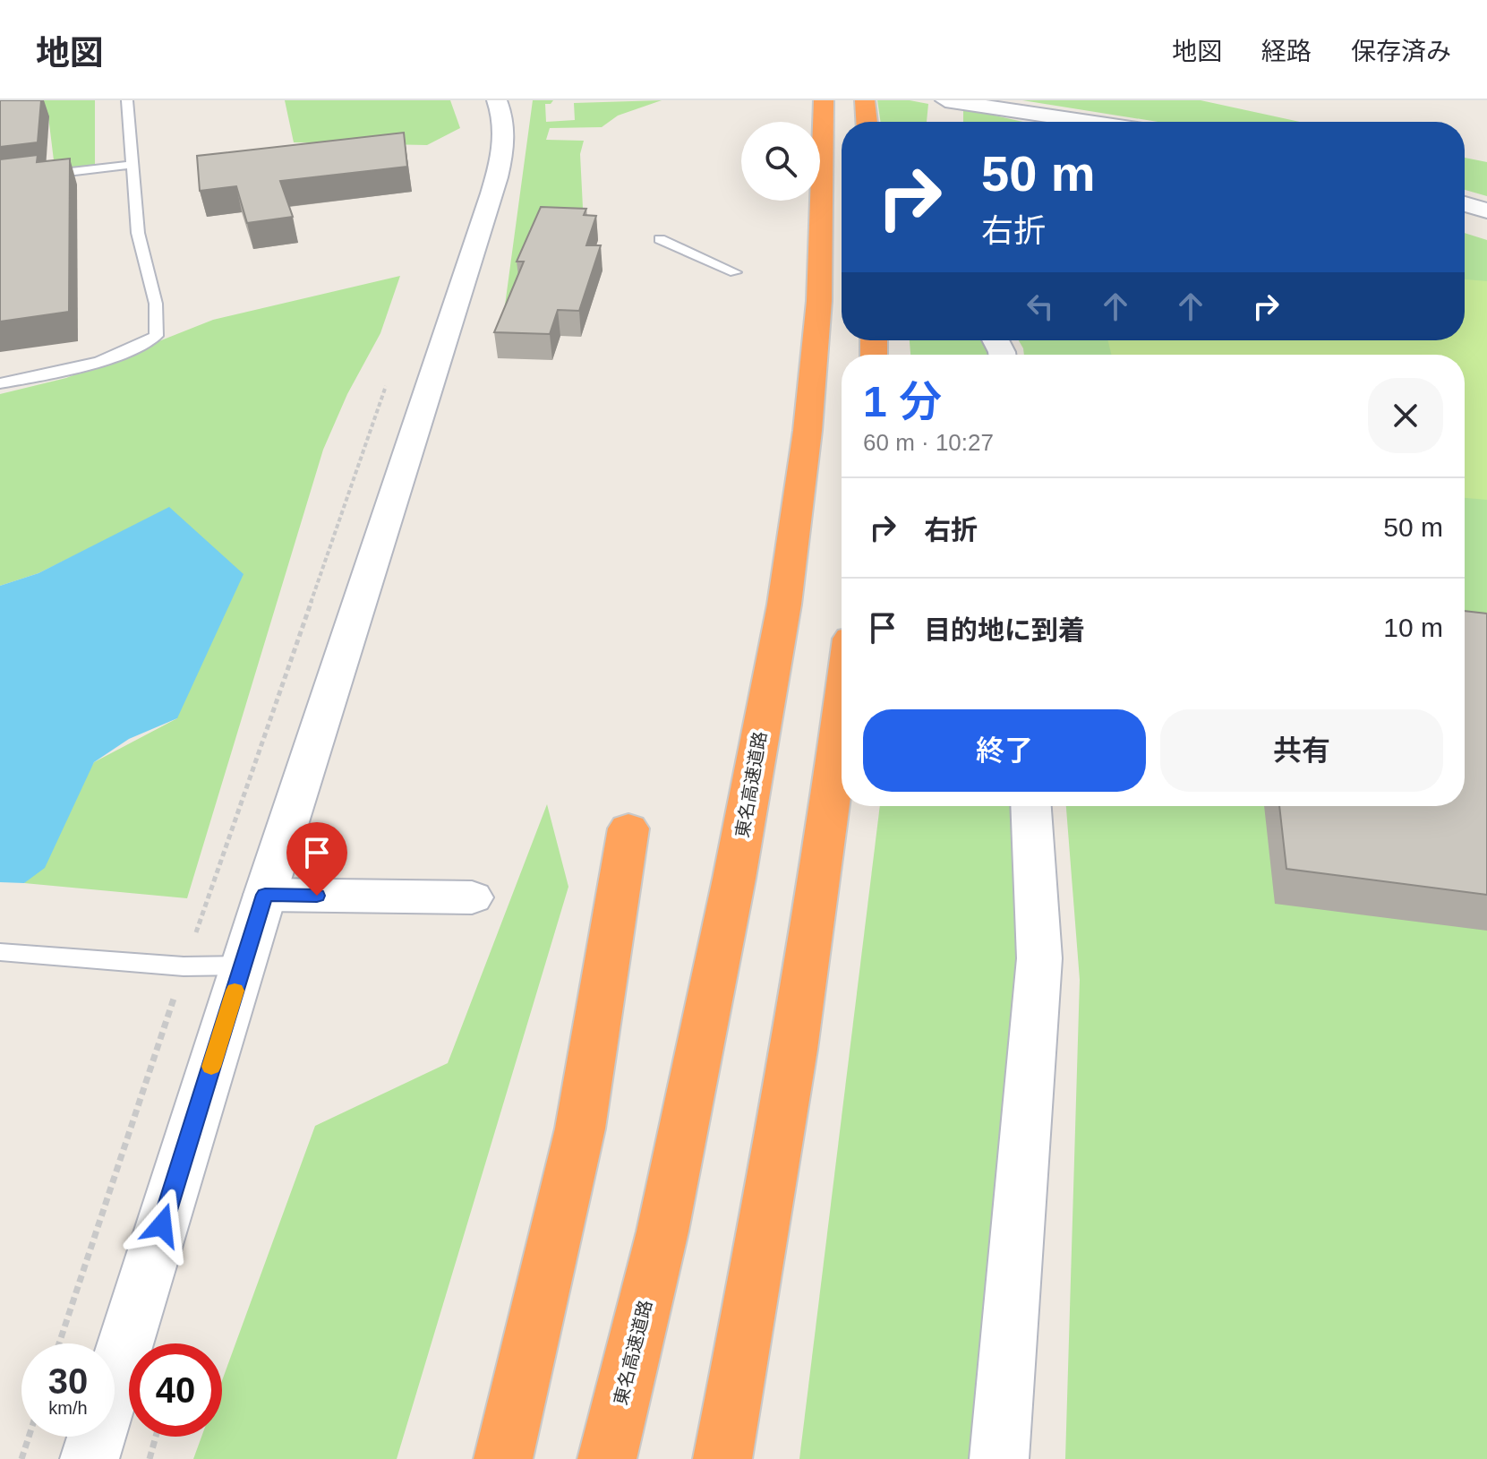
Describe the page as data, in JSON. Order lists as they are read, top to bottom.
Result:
{
  "streets": {
    "highway": ["東名高速道路"]
  },
  "page": {
    "header": "地図",
    "nav": ["地図", "経路", "保存済み"],
    "turn": ["50 m", "右折"],
    "heading": ["1 分", "60 m · 10:27"],
    "list": [
      {
        "name": "右折",
        "value": "50 m"
      },
      {
        "name": "目的地に到着",
        "value": "10 m"
      }
    ],
    "buttons": ["終了", "共有"],
    "speed": "30 km/h",
    "limit": "40"
  }
}
